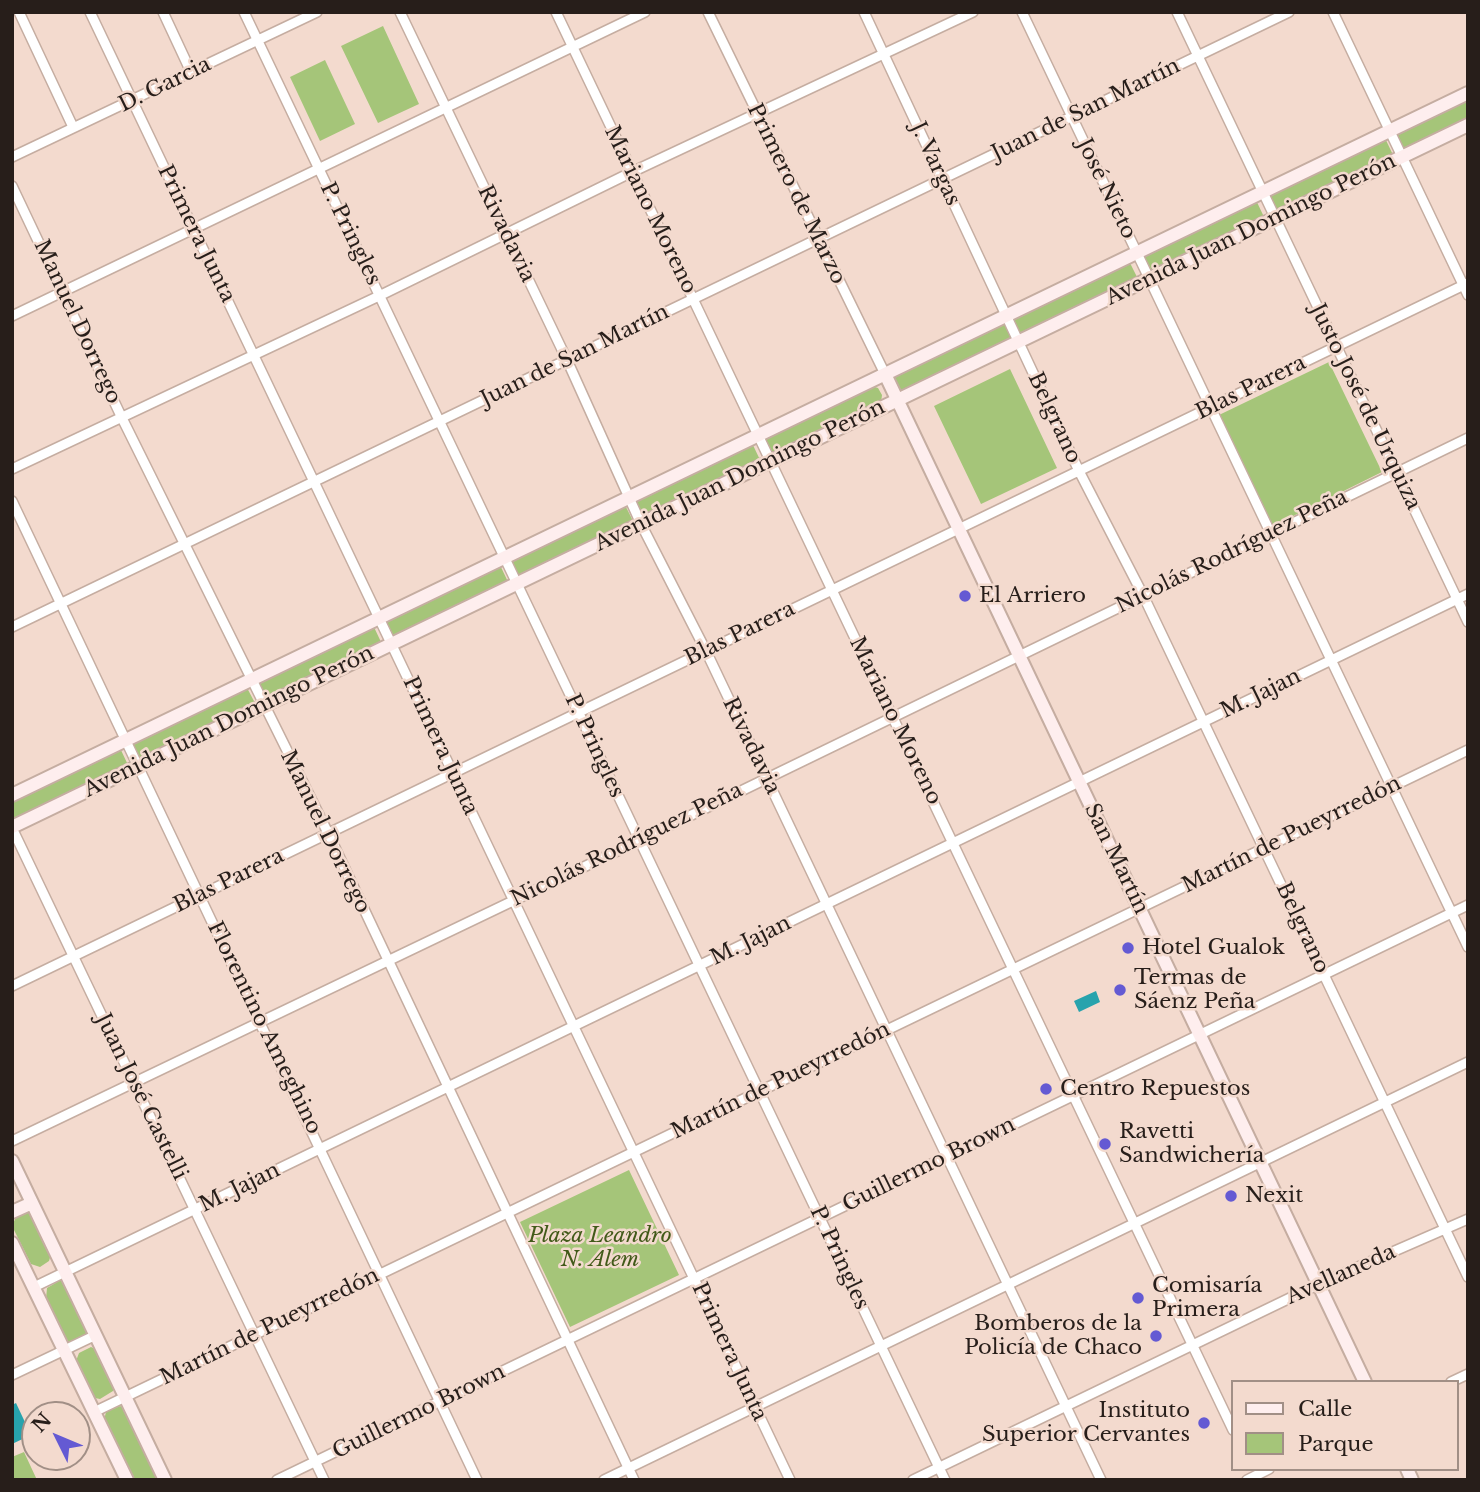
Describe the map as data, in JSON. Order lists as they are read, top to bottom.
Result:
{
  "streets": {
    "main road": ["Avenida Juan Domingo Perón", "San Martín"],
    "street": [
      "D. Garcia",
      "Juan de San Martín",
      "J. Vargas",
      "José Nieto",
      "Primero de Marzo",
      "Mariano Moreno",
      "Primera Junta",
      "P. Pringles",
      "Rivadavia",
      "Manuel Dorrego",
      "Blas Parera",
      "Justo José de Urquiza",
      "Belgrano",
      "Nicolás Rodríguez Peña",
      "M. Jajan",
      "Martín de Pueyrredón",
      "Florentino Ameghino",
      "Juan José Castelli",
      "Guillermo Brown",
      "Avellaneda"
    ]
  },
  "crossings": [
    ["D. Garcia", "Primera Junta"],
    ["D. Garcia", "P. Pringles"],
    ["Juan de San Martín", "J. Vargas"],
    ["Juan de San Martín", "José Nieto"],
    ["Juan de San Martín", "Primero de Marzo"],
    ["Juan de San Martín", "Mariano Moreno"],
    ["Juan de San Martín", "Primera Junta"],
    ["Juan de San Martín", "P. Pringles"],
    ["Juan de San Martín", "Rivadavia"],
    ["Juan de San Martín", "Manuel Dorrego"],
    ["Juan de San Martín", "Justo José de Urquiza"],
    ["Juan de San Martín", "Florentino Ameghino"],
    ["J. Vargas", "Avenida Juan Domingo Perón"],
    ["J. Vargas", "Belgrano"],
    ["José Nieto", "Avenida Juan Domingo Perón"],
    ["José Nieto", "Blas Parera"],
    ["José Nieto", "Nicolás Rodríguez Peña"],
    ["José Nieto", "M. Jajan"],
    ["José Nieto", "Martín de Pueyrredón"],
    ["José Nieto", "Guillermo Brown"],
    ["Primero de Marzo", "Avenida Juan Domingo Perón"],
    ["Primero de Marzo", "San Martín"],
    ["Mariano Moreno", "Avenida Juan Domingo Perón"],
    ["Mariano Moreno", "Blas Parera"],
    ["Mariano Moreno", "Nicolás Rodríguez Peña"],
    ["Mariano Moreno", "M. Jajan"],
    ["Mariano Moreno", "Martín de Pueyrredón"],
    ["Mariano Moreno", "Guillermo Brown"],
    ["Mariano Moreno", "Avellaneda"],
    ["Avenida Juan Domingo Perón", "Primera Junta"],
    ["Avenida Juan Domingo Perón", "P. Pringles"],
    ["Avenida Juan Domingo Perón", "Rivadavia"],
    ["Avenida Juan Domingo Perón", "Manuel Dorrego"],
    ["Avenida Juan Domingo Perón", "Justo José de Urquiza"],
    ["Avenida Juan Domingo Perón", "Belgrano"],
    ["Avenida Juan Domingo Perón", "San Martín"],
    ["Avenida Juan Domingo Perón", "Florentino Ameghino"],
    ["Avenida Juan Domingo Perón", "Juan José Castelli"],
    ["Primera Junta", "Blas Parera"],
    ["Primera Junta", "Nicolás Rodríguez Peña"],
    ["Primera Junta", "M. Jajan"],
    ["Primera Junta", "Martín de Pueyrredón"],
    ["Primera Junta", "Guillermo Brown"],
    ["P. Pringles", "Blas Parera"],
    ["P. Pringles", "Nicolás Rodríguez Peña"],
    ["P. Pringles", "M. Jajan"],
    ["P. Pringles", "Martín de Pueyrredón"],
    ["P. Pringles", "Guillermo Brown"],
    ["P. Pringles", "Avellaneda"],
    ["Rivadavia", "Blas Parera"],
    ["Rivadavia", "Nicolás Rodríguez Peña"],
    ["Rivadavia", "M. Jajan"],
    ["Rivadavia", "Martín de Pueyrredón"],
    ["Rivadavia", "Guillermo Brown"],
    ["Rivadavia", "Avellaneda"],
    ["Manuel Dorrego", "Blas Parera"],
    ["Manuel Dorrego", "Nicolás Rodríguez Peña"],
    ["Manuel Dorrego", "M. Jajan"],
    ["Manuel Dorrego", "Martín de Pueyrredón"],
    ["Manuel Dorrego", "Guillermo Brown"],
    ["Blas Parera", "Justo José de Urquiza"],
    ["Blas Parera", "Belgrano"],
    ["Blas Parera", "San Martín"],
    ["Blas Parera", "Florentino Ameghino"],
    ["Blas Parera", "Juan José Castelli"],
    ["Justo José de Urquiza", "Nicolás Rodríguez Peña"],
    ["Justo José de Urquiza", "M. Jajan"],
    ["Belgrano", "Nicolás Rodríguez Peña"],
    ["Belgrano", "M. Jajan"],
    ["Belgrano", "Martín de Pueyrredón"],
    ["Belgrano", "Guillermo Brown"],
    ["Belgrano", "Avellaneda"],
    ["Nicolás Rodríguez Peña", "San Martín"],
    ["Nicolás Rodríguez Peña", "Florentino Ameghino"],
    ["Nicolás Rodríguez Peña", "Juan José Castelli"],
    ["M. Jajan", "San Martín"],
    ["M. Jajan", "Florentino Ameghino"],
    ["M. Jajan", "Juan José Castelli"],
    ["Martín de Pueyrredón", "San Martín"],
    ["Martín de Pueyrredón", "Florentino Ameghino"],
    ["Martín de Pueyrredón", "Juan José Castelli"],
    ["San Martín", "Guillermo Brown"],
    ["San Martín", "Avellaneda"],
    ["Florentino Ameghino", "Guillermo Brown"],
    ["Juan José Castelli", "Guillermo Brown"]
  ],
  "parks": ["Plaza Leandro N. Alem"],
  "places": [
    "El Arriero",
    "Hotel Gualok",
    "Termas de Sáenz Peña",
    "Centro Repuestos",
    "Ravetti Sandwichería",
    "Nexit",
    "Comisaría Primera",
    "Bomberos de la Policía de Chaco",
    "Instituto Superior Cervantes"
  ],
  "legend": ["Calle", "Parque"],
  "north": "top left"
}
